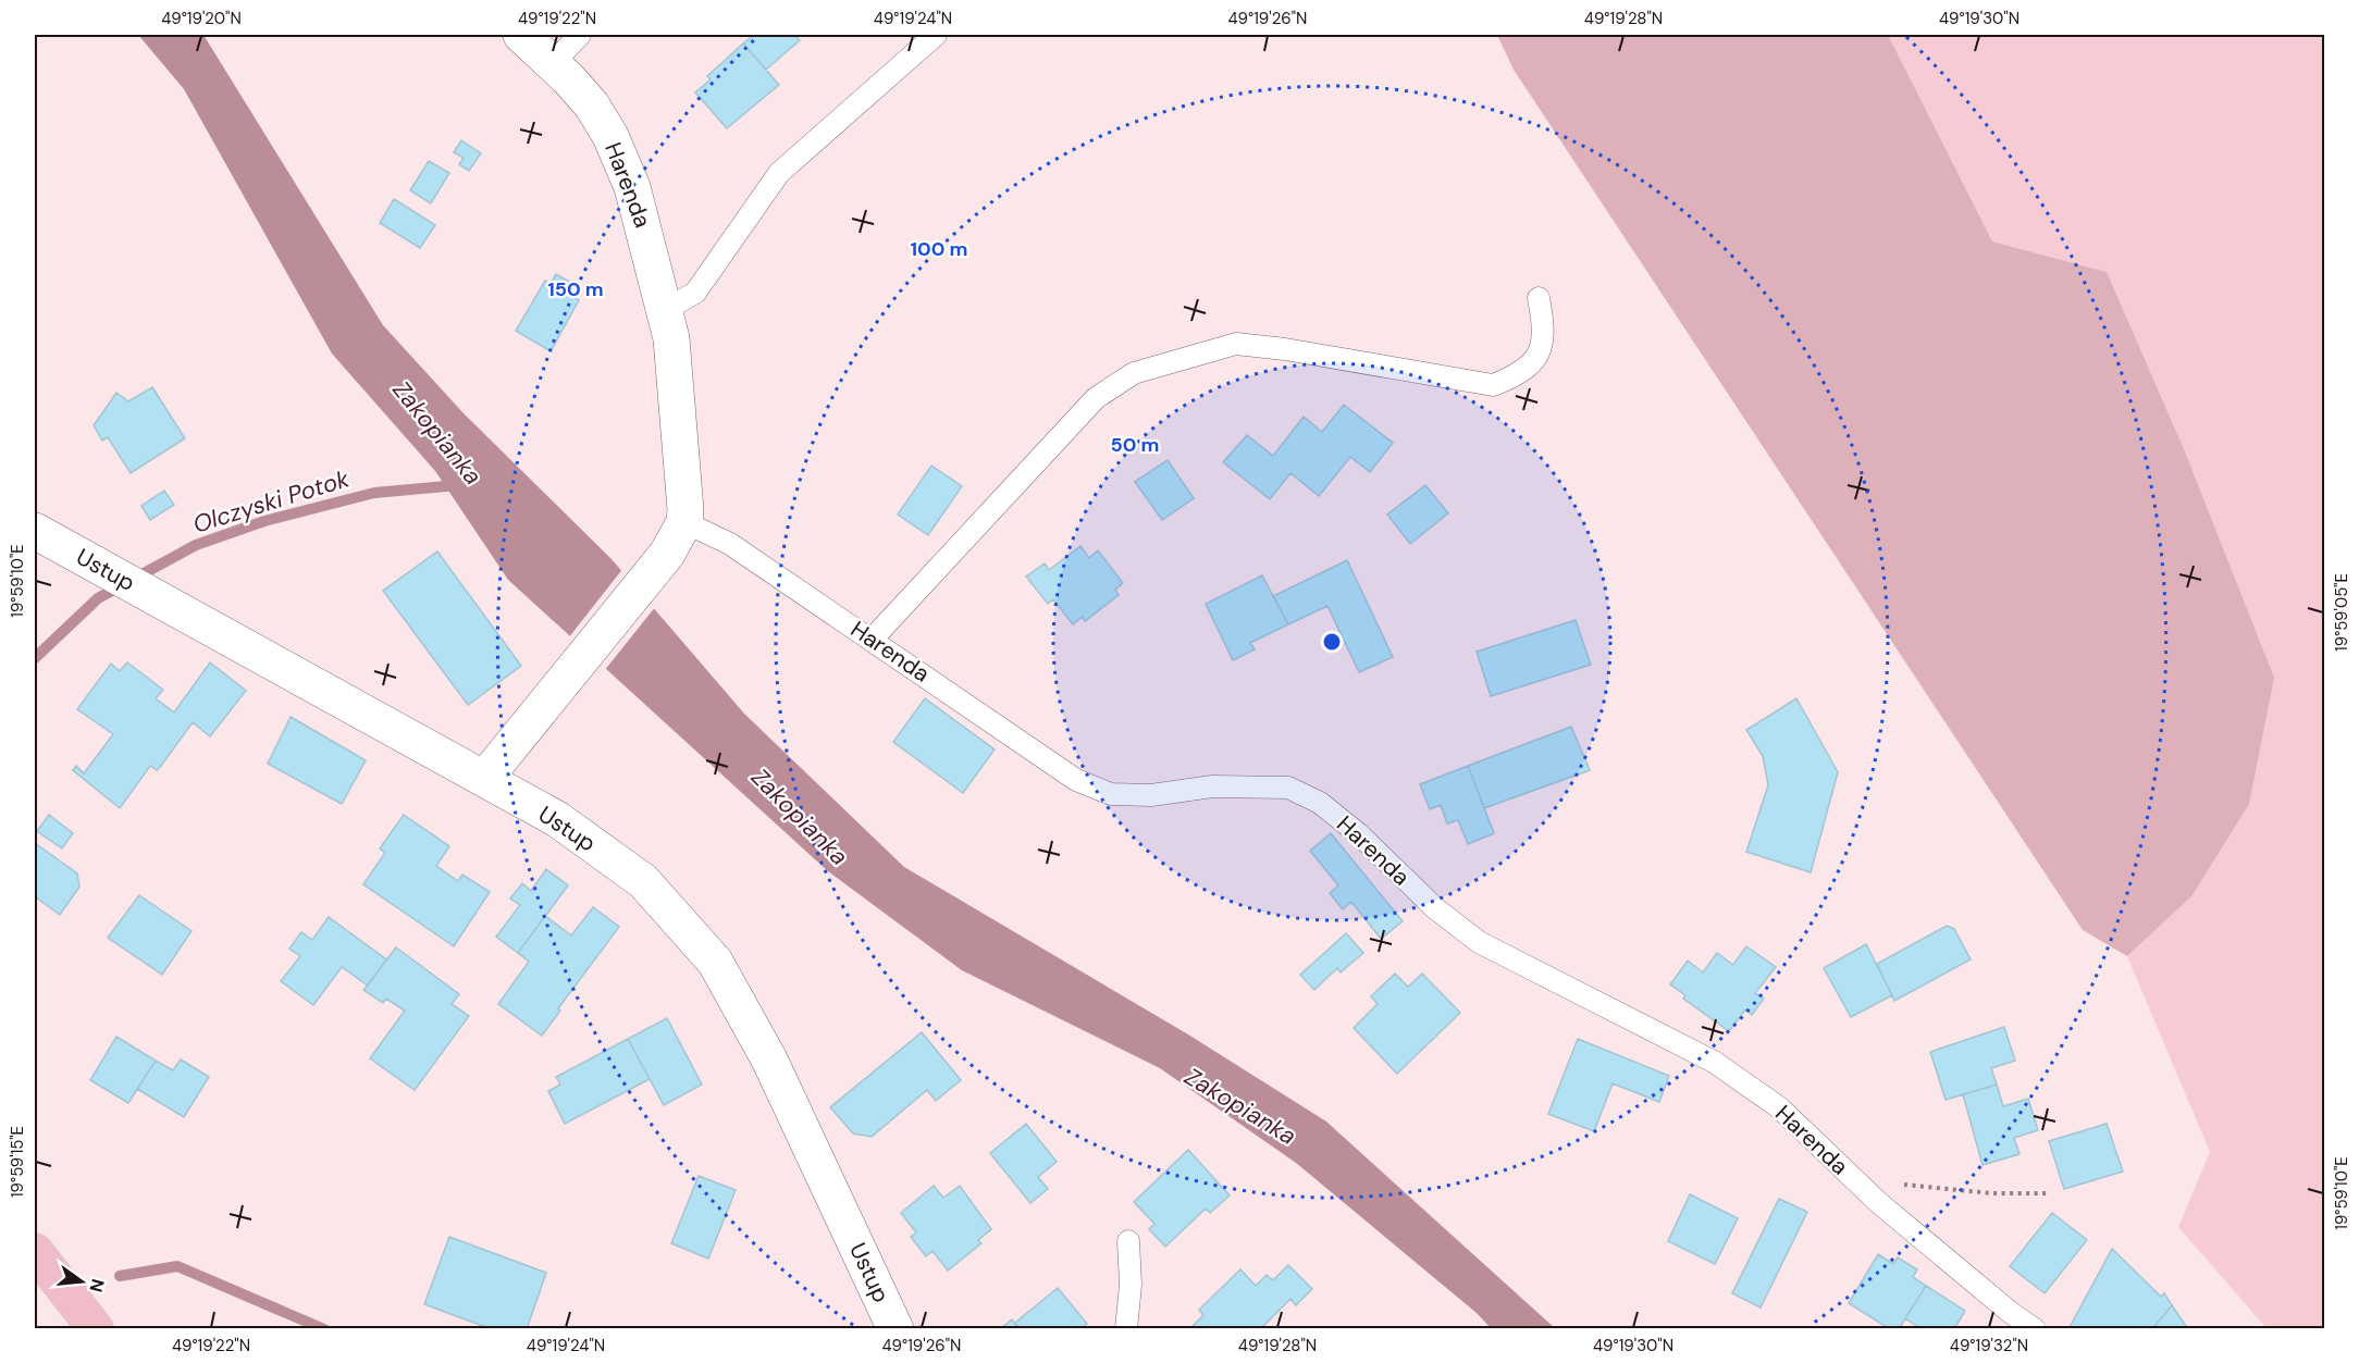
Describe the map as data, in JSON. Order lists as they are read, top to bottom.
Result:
{
  "streets": {
    "street": ["Harenda", "Ustup"]
  },
  "water": ["Zakopianka", "Olczyski Potok"],
  "north": "right",
  "coordinates": [
    "49°19'20\"N",
    "49°19'22\"N",
    "49°19'24\"N",
    "49°19'26\"N",
    "49°19'28\"N",
    "49°19'30\"N",
    "19°59'10\"E",
    "19°59'05\"E",
    "19°59'15\"E",
    "49°19'32\"N"
  ],
  "rings": ["100 m", "150 m", "50 m"]
}
